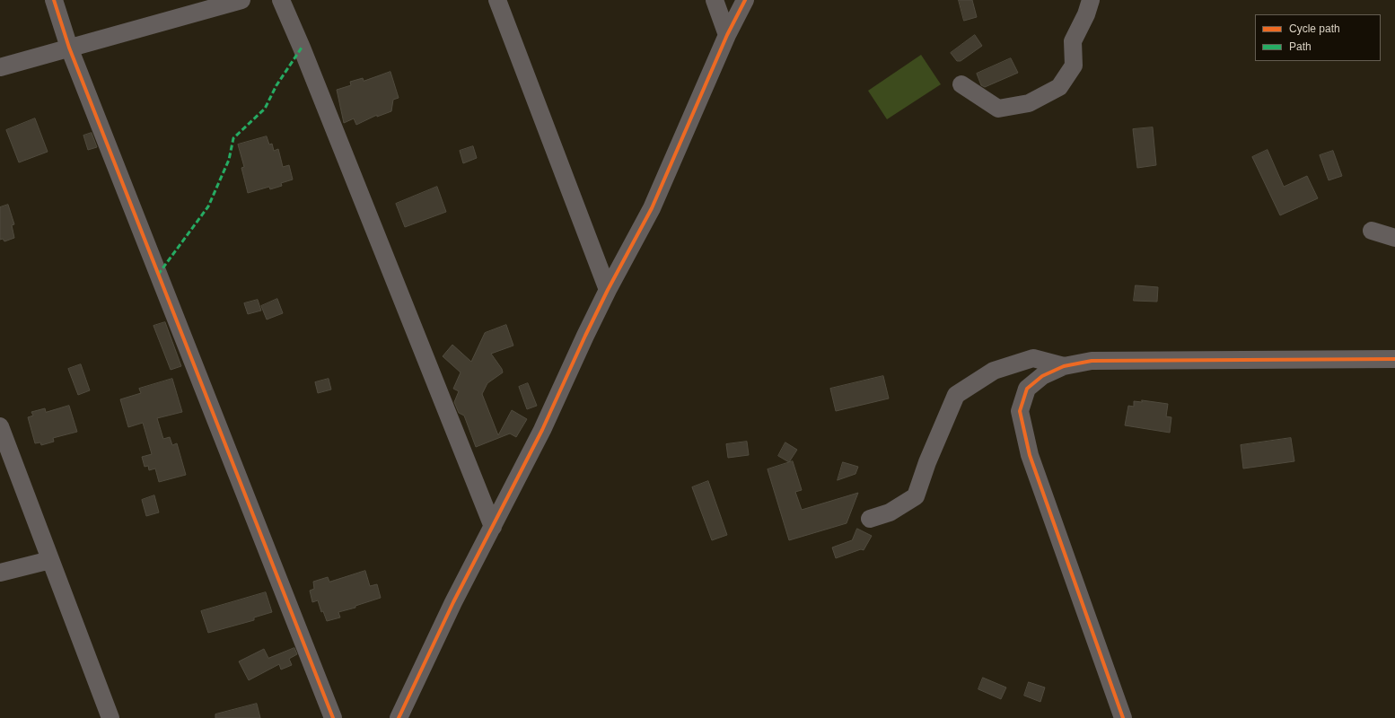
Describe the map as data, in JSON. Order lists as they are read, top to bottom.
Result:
{
  "legend": ["Cycle path", "Path"]
}
